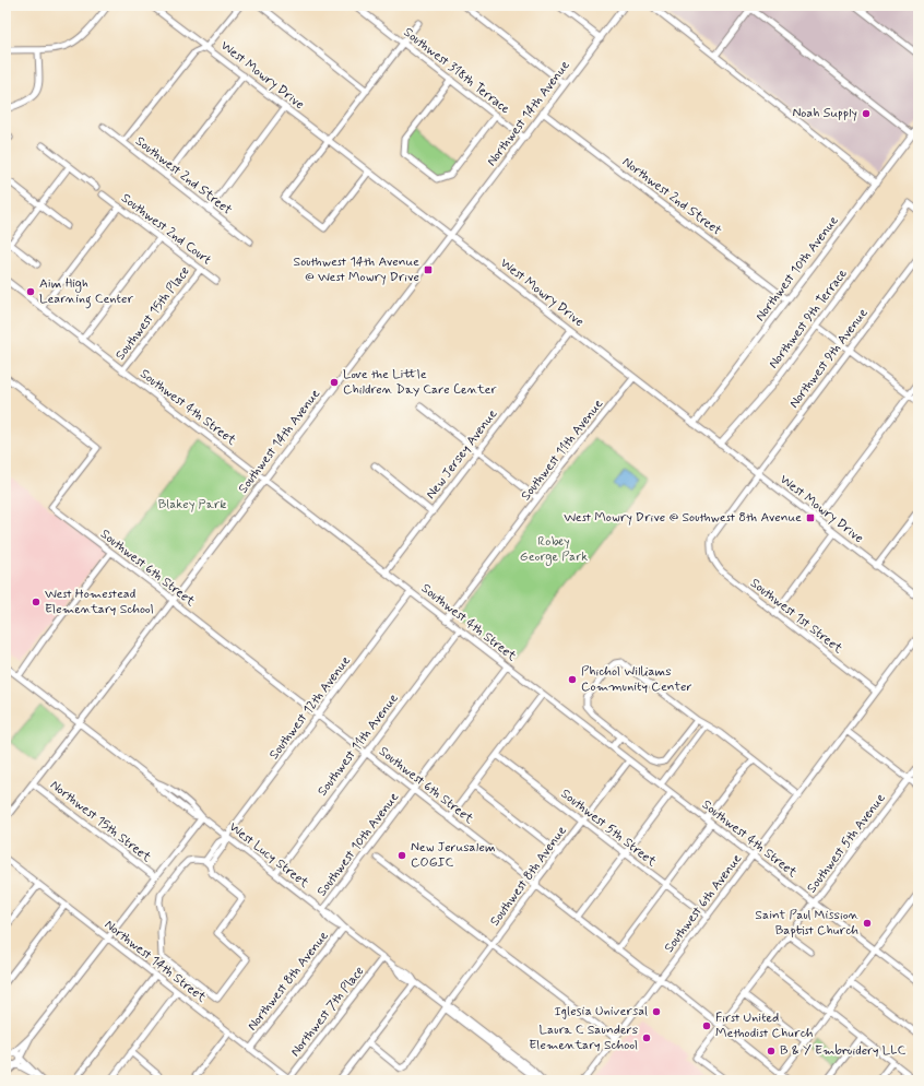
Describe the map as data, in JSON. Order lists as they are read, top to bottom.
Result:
{
  "streets": {
    "street": [
      "Southwest 318th Terrace",
      "West Mowry Drive",
      "Northwest 14th Avenue",
      "Southwest 2nd Street",
      "Northwest 2nd Street",
      "Southwest 2nd Court",
      "Northwest 10th Avenue",
      "Southwest 15th Place",
      "Northwest 9th Terrace",
      "Northwest 9th Avenue",
      "Southwest 4th Street",
      "Southwest 14th Avenue",
      "Southwest 11th Avenue",
      "New Jersey Avenue",
      "Southwest 6th Street",
      "Southwest 1st Street",
      "Southwest 12th Avenue",
      "Northwest 15th Street",
      "Southwest 5th Street",
      "Southwest 5th Avenue",
      "Southwest 10th Avenue",
      "West Lucy Street",
      "Southwest 8th Avenue",
      "Southwest 6th Avenue",
      "Northwest 14th Street",
      "Northwest 8th Avenue",
      "Northwest 7th Place"
    ]
  },
  "crossings": [
    ["Southwest 318th Terrace", "Northwest 14th Avenue"],
    ["West Mowry Drive", "Northwest 14th Avenue"],
    ["West Mowry Drive", "Northwest 10th Avenue"],
    ["West Mowry Drive", "Northwest 9th Terrace"],
    ["West Mowry Drive", "Northwest 9th Avenue"],
    ["West Mowry Drive", "Southwest 14th Avenue"],
    ["West Mowry Drive", "Southwest 11th Avenue"],
    ["West Mowry Drive", "New Jersey Avenue"],
    ["Northwest 14th Avenue", "Northwest 2nd Street"],
    ["Northwest 14th Avenue", "Southwest 14th Avenue"],
    ["Northwest 2nd Street", "Northwest 10th Avenue"],
    ["Southwest 2nd Court", "Southwest 15th Place"],
    ["Southwest 15th Place", "Southwest 4th Street"],
    ["Northwest 9th Avenue", "Southwest 1st Street"],
    ["Southwest 4th Street", "Southwest 14th Avenue"],
    ["Southwest 4th Street", "Southwest 11th Avenue"],
    ["Southwest 4th Street", "New Jersey Avenue"],
    ["Southwest 4th Street", "Southwest 12th Avenue"],
    ["Southwest 4th Street", "Southwest 5th Avenue"],
    ["Southwest 4th Street", "Southwest 10th Avenue"],
    ["Southwest 4th Street", "Southwest 8th Avenue"],
    ["Southwest 4th Street", "Southwest 6th Avenue"],
    ["Southwest 14th Avenue", "Southwest 6th Street"],
    ["Southwest 14th Avenue", "Northwest 15th Street"],
    ["Southwest 14th Avenue", "West Lucy Street"],
    ["Southwest 11th Avenue", "Southwest 6th Street"],
    ["Southwest 11th Avenue", "West Lucy Street"],
    ["Southwest 6th Street", "Southwest 12th Avenue"],
    ["Southwest 6th Street", "Southwest 5th Avenue"],
    ["Southwest 6th Street", "Southwest 10th Avenue"],
    ["Southwest 6th Street", "Southwest 8th Avenue"],
    ["Southwest 6th Street", "Southwest 6th Avenue"],
    ["Southwest 1st Street", "Southwest 6th Avenue"],
    ["Southwest 12th Avenue", "West Lucy Street"],
    ["Southwest 5th Street", "Southwest 8th Avenue"],
    ["Southwest 5th Street", "Southwest 6th Avenue"],
    ["Southwest 10th Avenue", "West Lucy Street"],
    ["West Lucy Street", "Southwest 8th Avenue"],
    ["West Lucy Street", "Northwest 8th Avenue"],
    ["West Lucy Street", "Northwest 7th Place"],
    ["Northwest 14th Street", "Northwest 8th Avenue"],
    ["Northwest 14th Street", "Northwest 7th Place"]
  ],
  "parks": ["Blakey Park", "Robey George Park"],
  "places": {
    "other": [
      "Noah Supply",
      "Aim High Learning Center",
      "Love the Little Children Day Care Center",
      "West Homestead Elementary School",
      "Phichol Williams Community Center",
      "New Jerusalem COGIC",
      "Saint Paul Mission Baptist Church",
      "Iglesia Universal",
      "First United Methodist Church",
      "Laura C Saunders Elementary School",
      "B & Y Embroidery LLC"
    ],
    "transit": ["Southwest 14th Avenue @ West Mowry Drive", "West Mowry Drive @ Southwest 8th Avenue"]
  }
}
